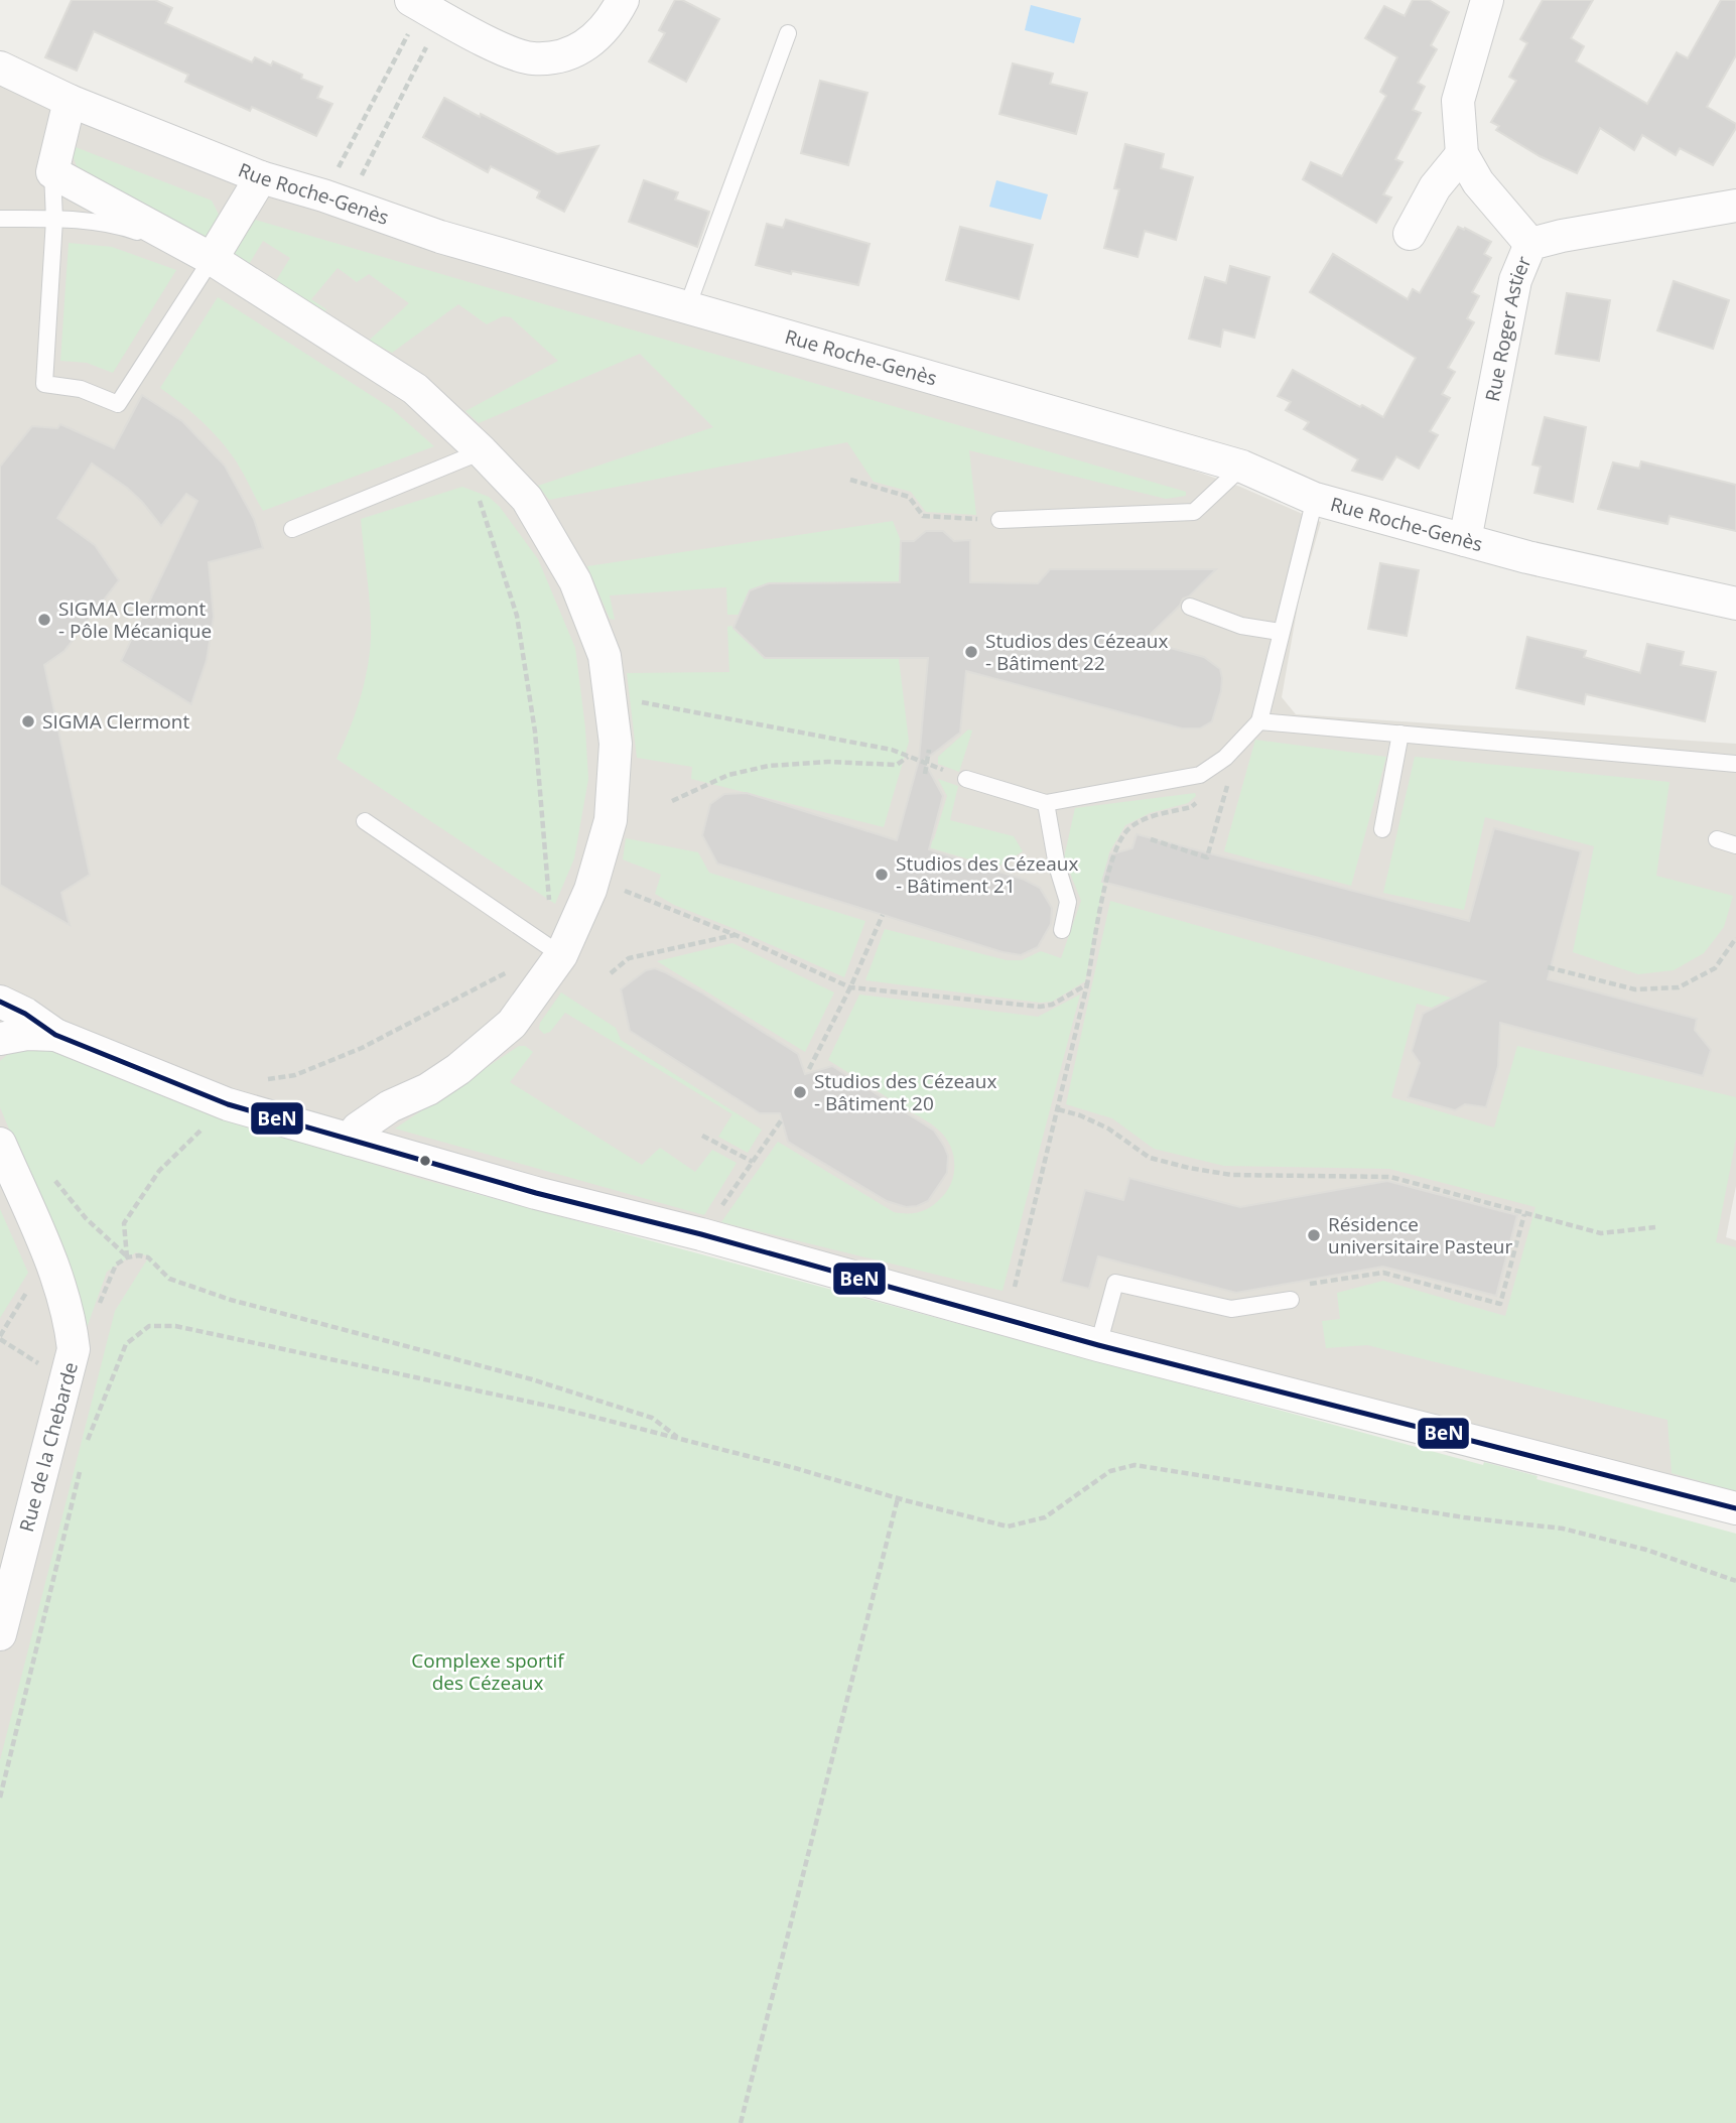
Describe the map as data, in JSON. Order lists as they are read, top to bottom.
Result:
{
  "streets": {
    "street": ["Rue Roche-Genès", "Rue Roger Astier", "Rue de la Chebarde"]
  },
  "crossings": [
    ["Rue Roche-Genès", "Rue Roger Astier"]
  ],
  "parks": ["Complexe sportif des Cézeaux"],
  "places": [
    "SIGMA Clermont - Pôle Mécanique",
    "Studios des Cézeaux - Bâtiment 22",
    "SIGMA Clermont",
    "Studios des Cézeaux - Bâtiment 21",
    "Studios des Cézeaux - Bâtiment 20",
    "Résidence universitaire Pasteur"
  ],
  "lines": ["transit line BeN"]
}
